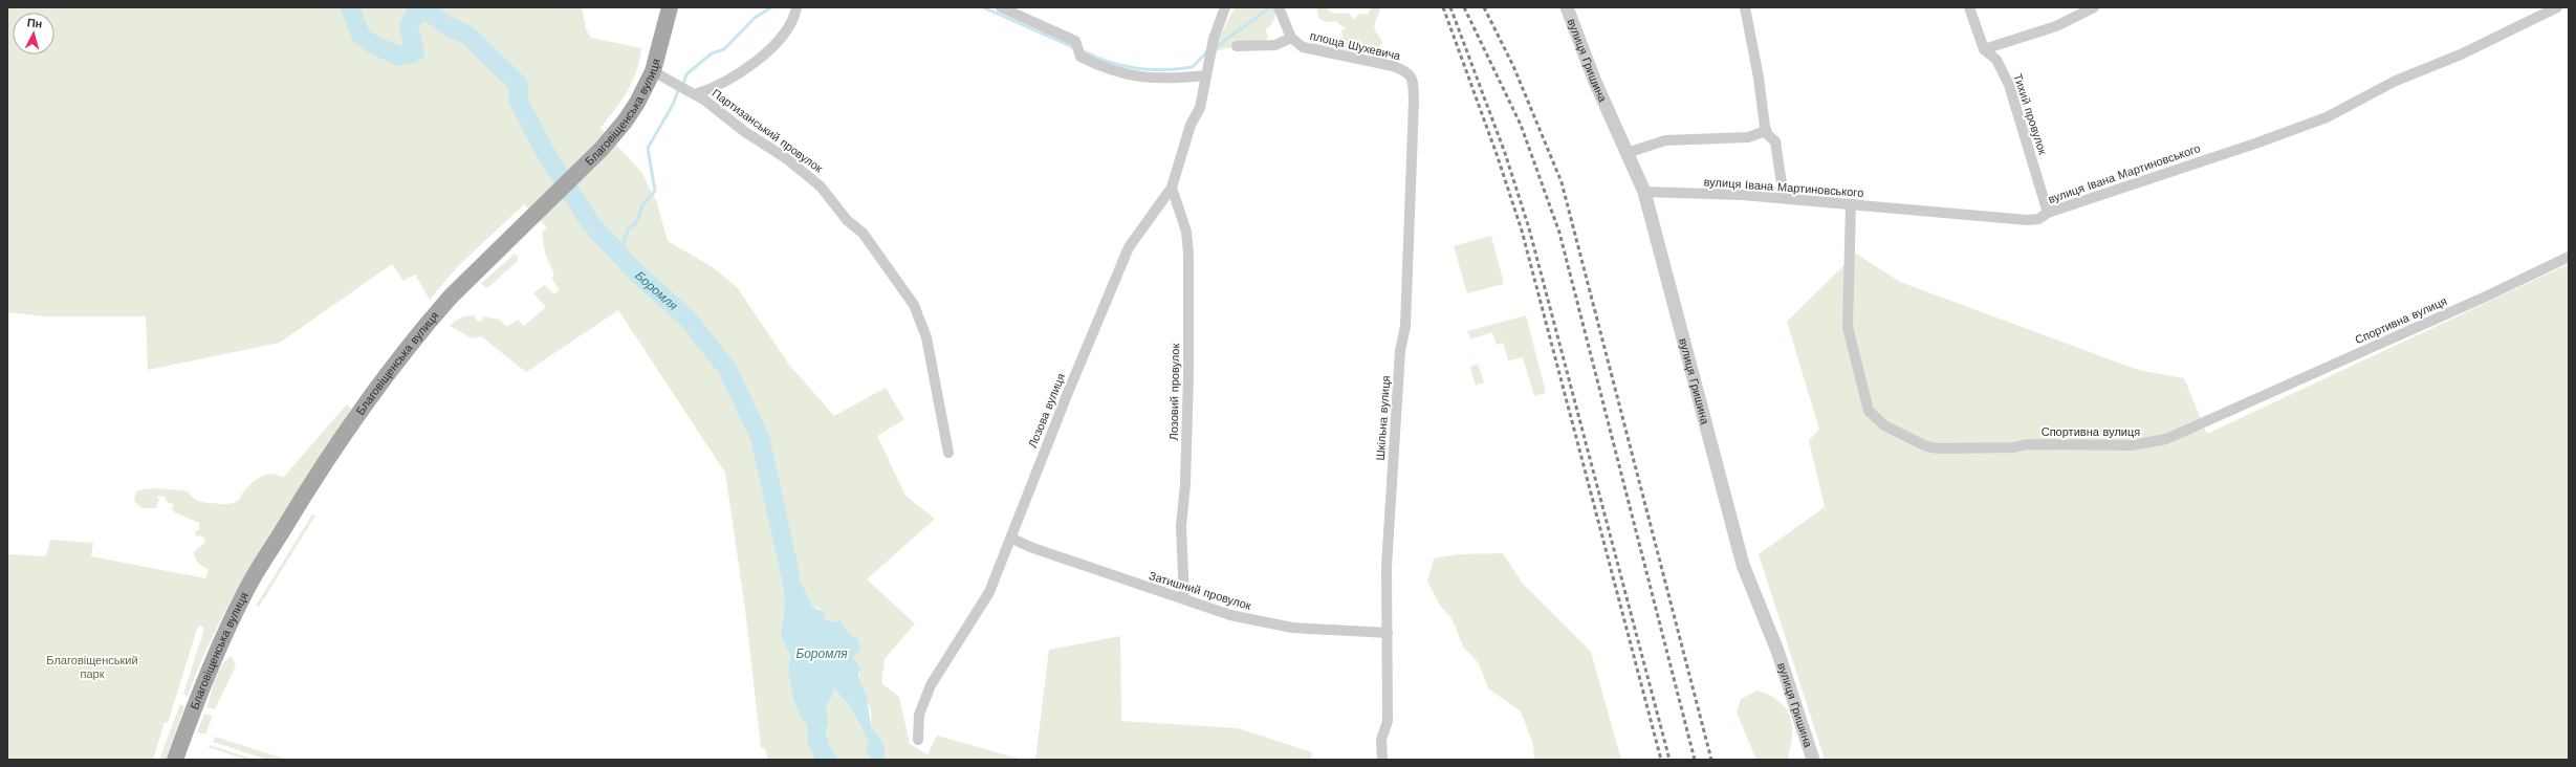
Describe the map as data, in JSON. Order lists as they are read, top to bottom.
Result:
{
  "streets": {
    "main road": ["Благовіщенська вулиця"],
    "street": [
      "площа Шухевича",
      "вулиця Гришина",
      "Тихий провулок",
      "Партизанський провулок",
      "вулиця Івана Мартиновського",
      "Спортивна вулиця",
      "Лозовий провулок",
      "Лозова вулиця",
      "Шкільна вулиця",
      "Затишний провулок"
    ]
  },
  "crossings": [
    ["площа Шухевича", "Шкільна вулиця"],
    ["вулиця Гришина", "вулиця Івана Мартиновського"],
    ["Благовіщенська вулиця", "Партизанський провулок"],
    ["Тихий провулок", "вулиця Івана Мартиновського"],
    ["вулиця Івана Мартиновського", "Спортивна вулиця"],
    ["Лозовий провулок", "Лозова вулиця"],
    ["Лозовий провулок", "Затишний провулок"],
    ["Лозова вулиця", "Затишний провулок"],
    ["Шкільна вулиця", "Затишний провулок"]
  ],
  "water": ["Боромля"],
  "parks": ["Благовіщенський парк"],
  "north": "top"
}
